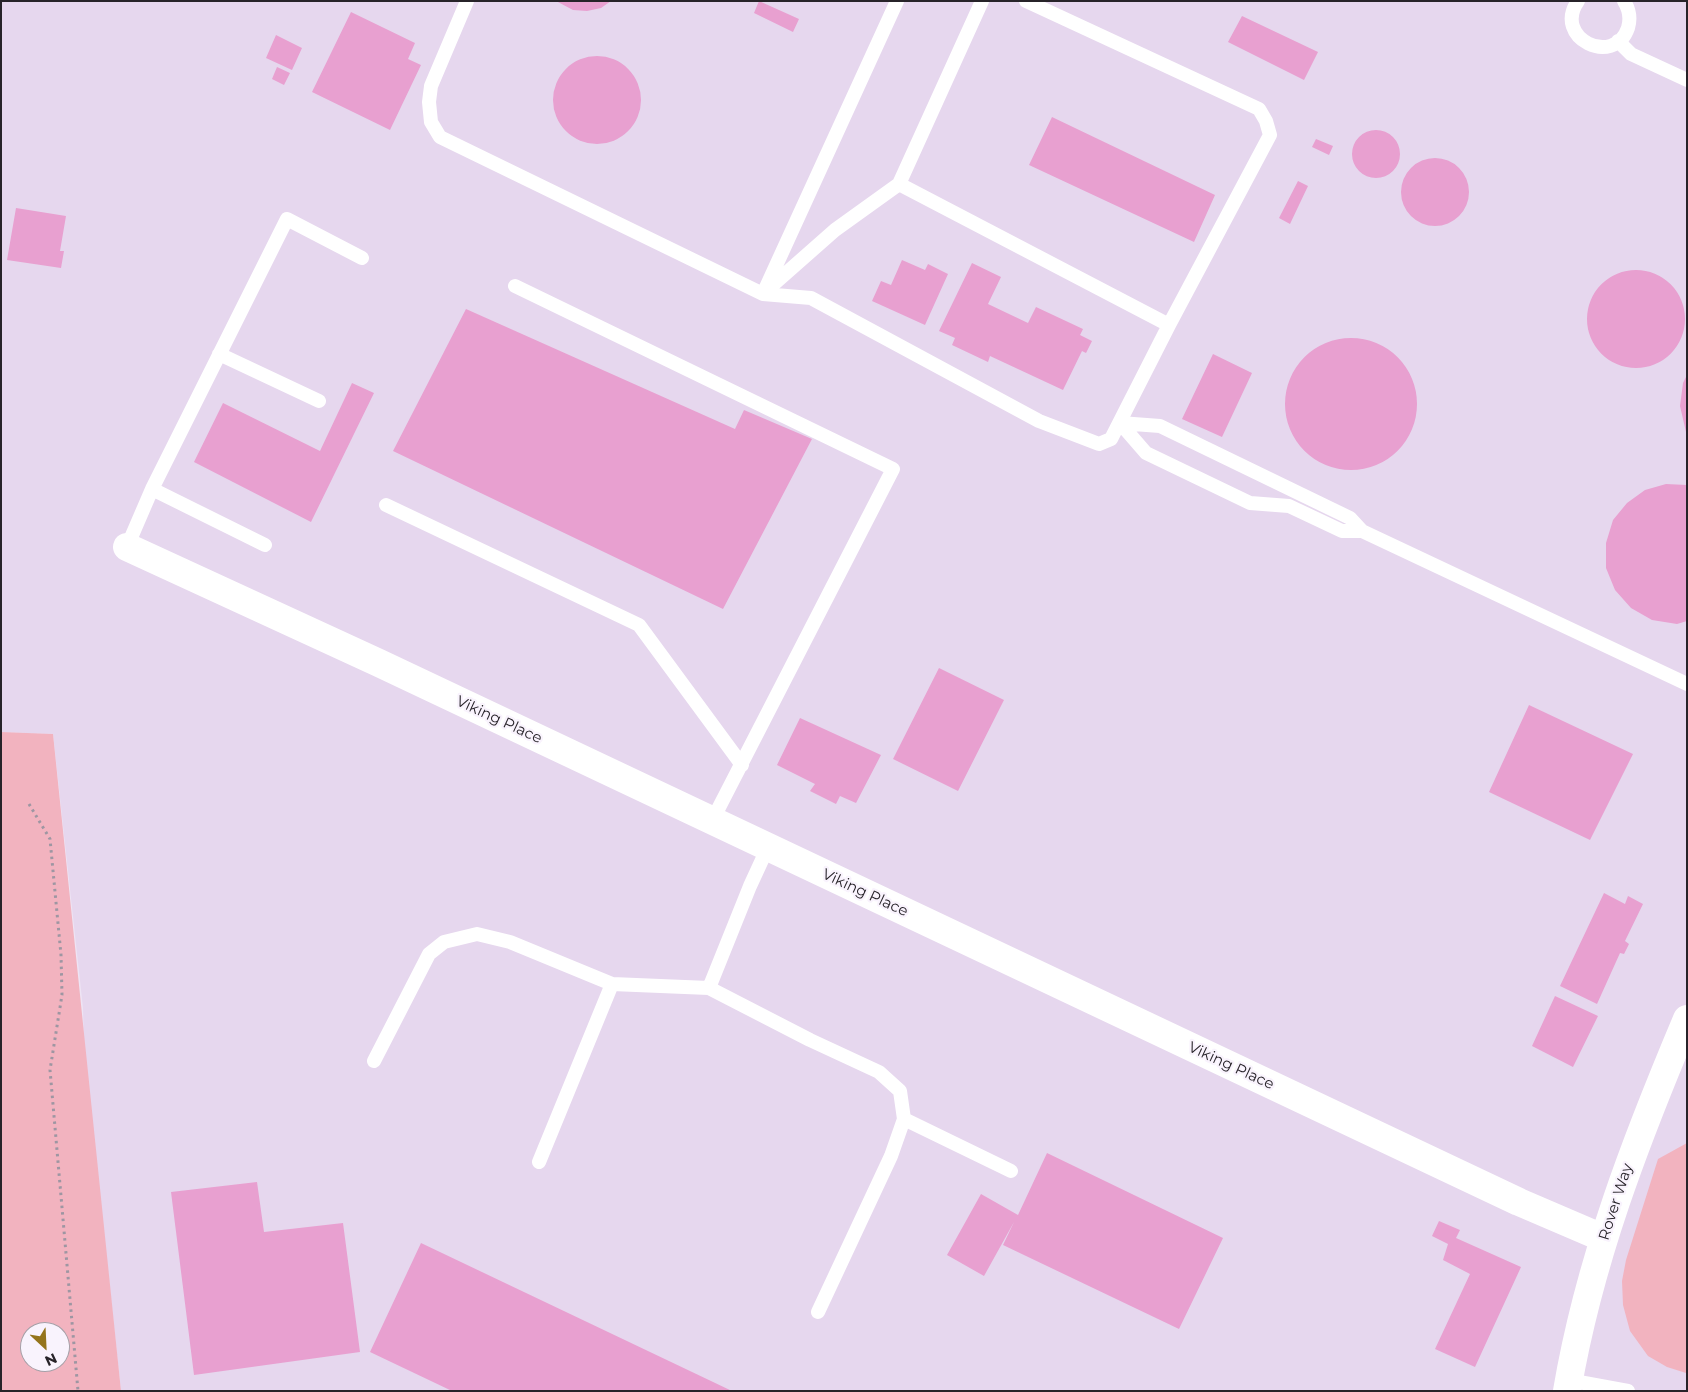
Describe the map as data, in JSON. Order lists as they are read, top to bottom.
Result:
{
  "streets": {
    "street": ["Viking Place", "Rover Way"]
  },
  "crossings": [
    ["Viking Place", "Rover Way"]
  ],
  "north": "bottom right"
}
